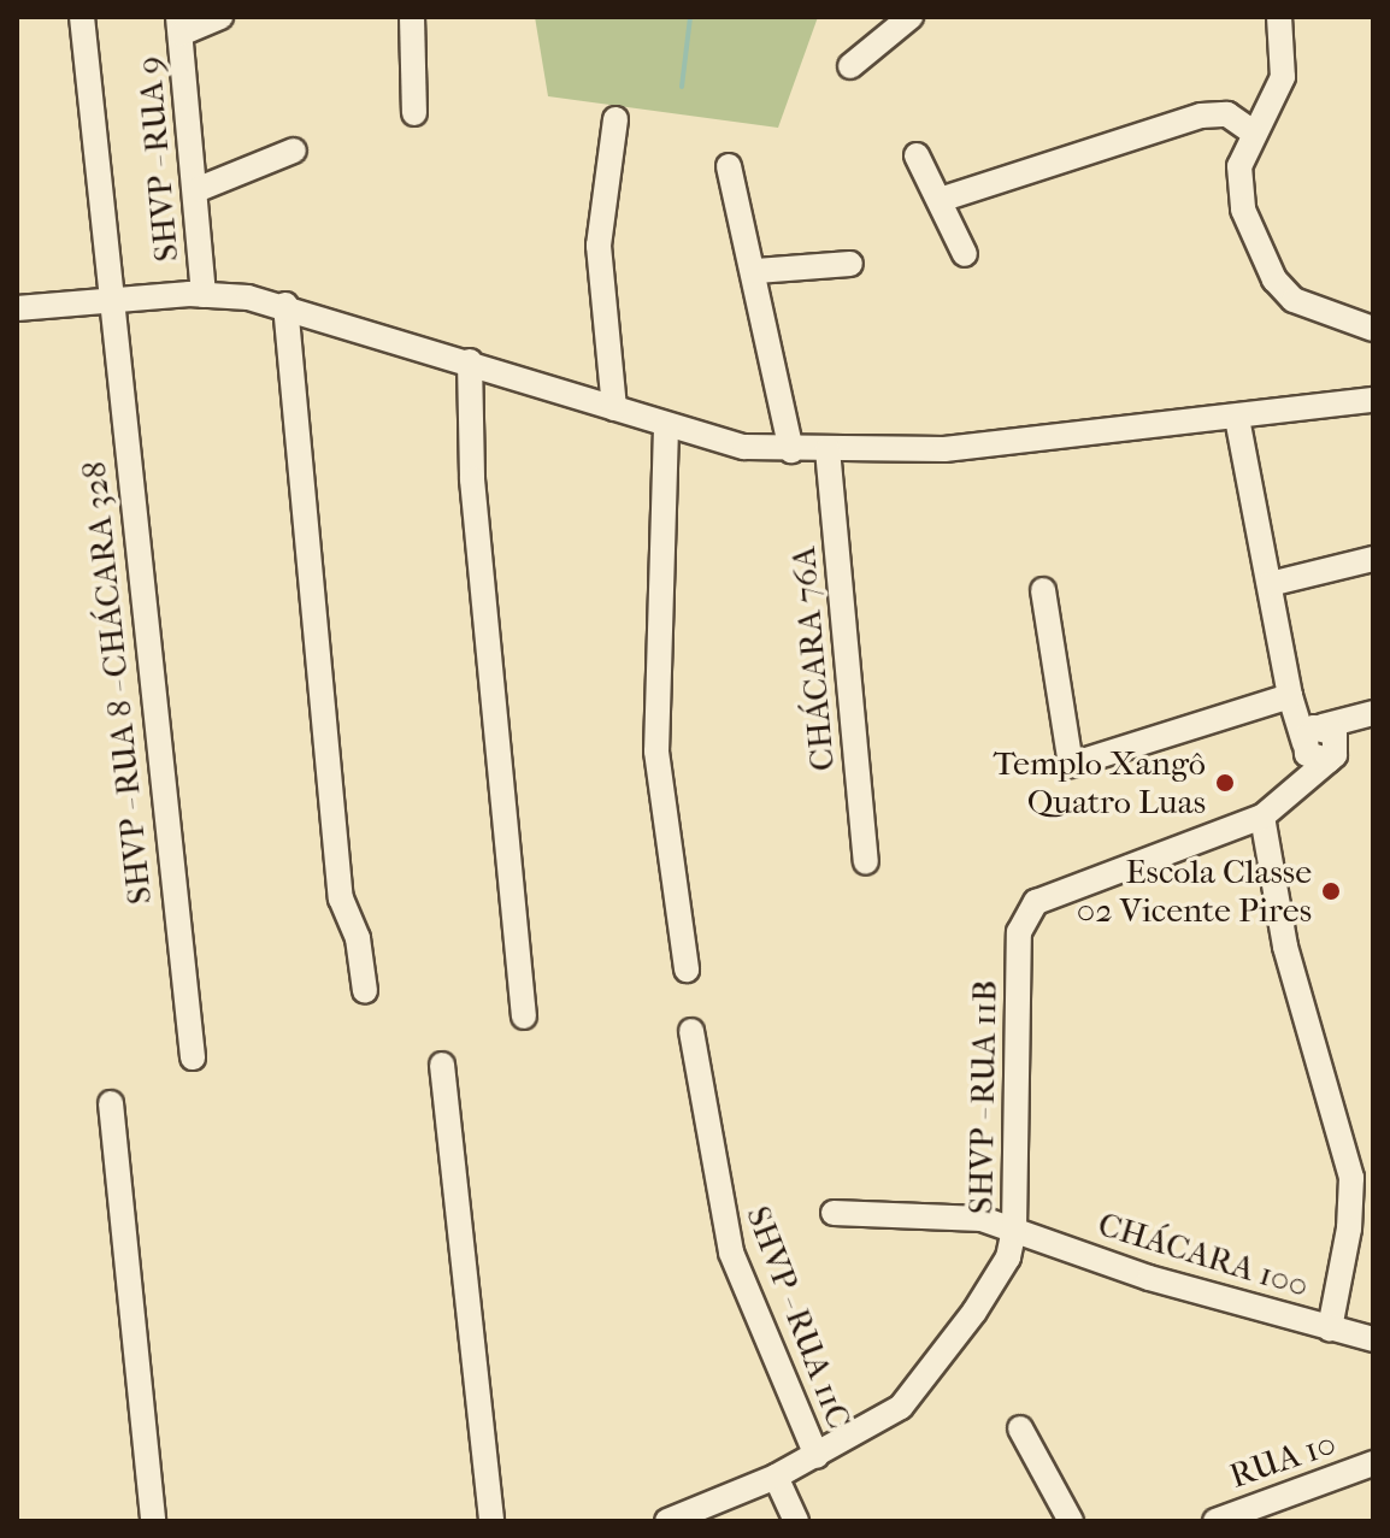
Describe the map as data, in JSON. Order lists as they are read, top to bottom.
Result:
{
  "streets": {
    "street": [
      "SHVP - RUA 9",
      "CHÁCARA 76A",
      "SHVP - RUA 8 - CHÁCARA 328",
      "SHVP - RUA 11B",
      "CHÁCARA 100",
      "SHVP - RUA 11C",
      "RUA 10"
    ]
  },
  "crossings": [
    ["SHVP - RUA 11B", "CHÁCARA 100"],
    ["SHVP - RUA 11B", "SHVP - RUA 11C"]
  ],
  "places": ["Templo Xangô Quatro Luas", "Escola Classe 02 Vicente Pires"]
}
